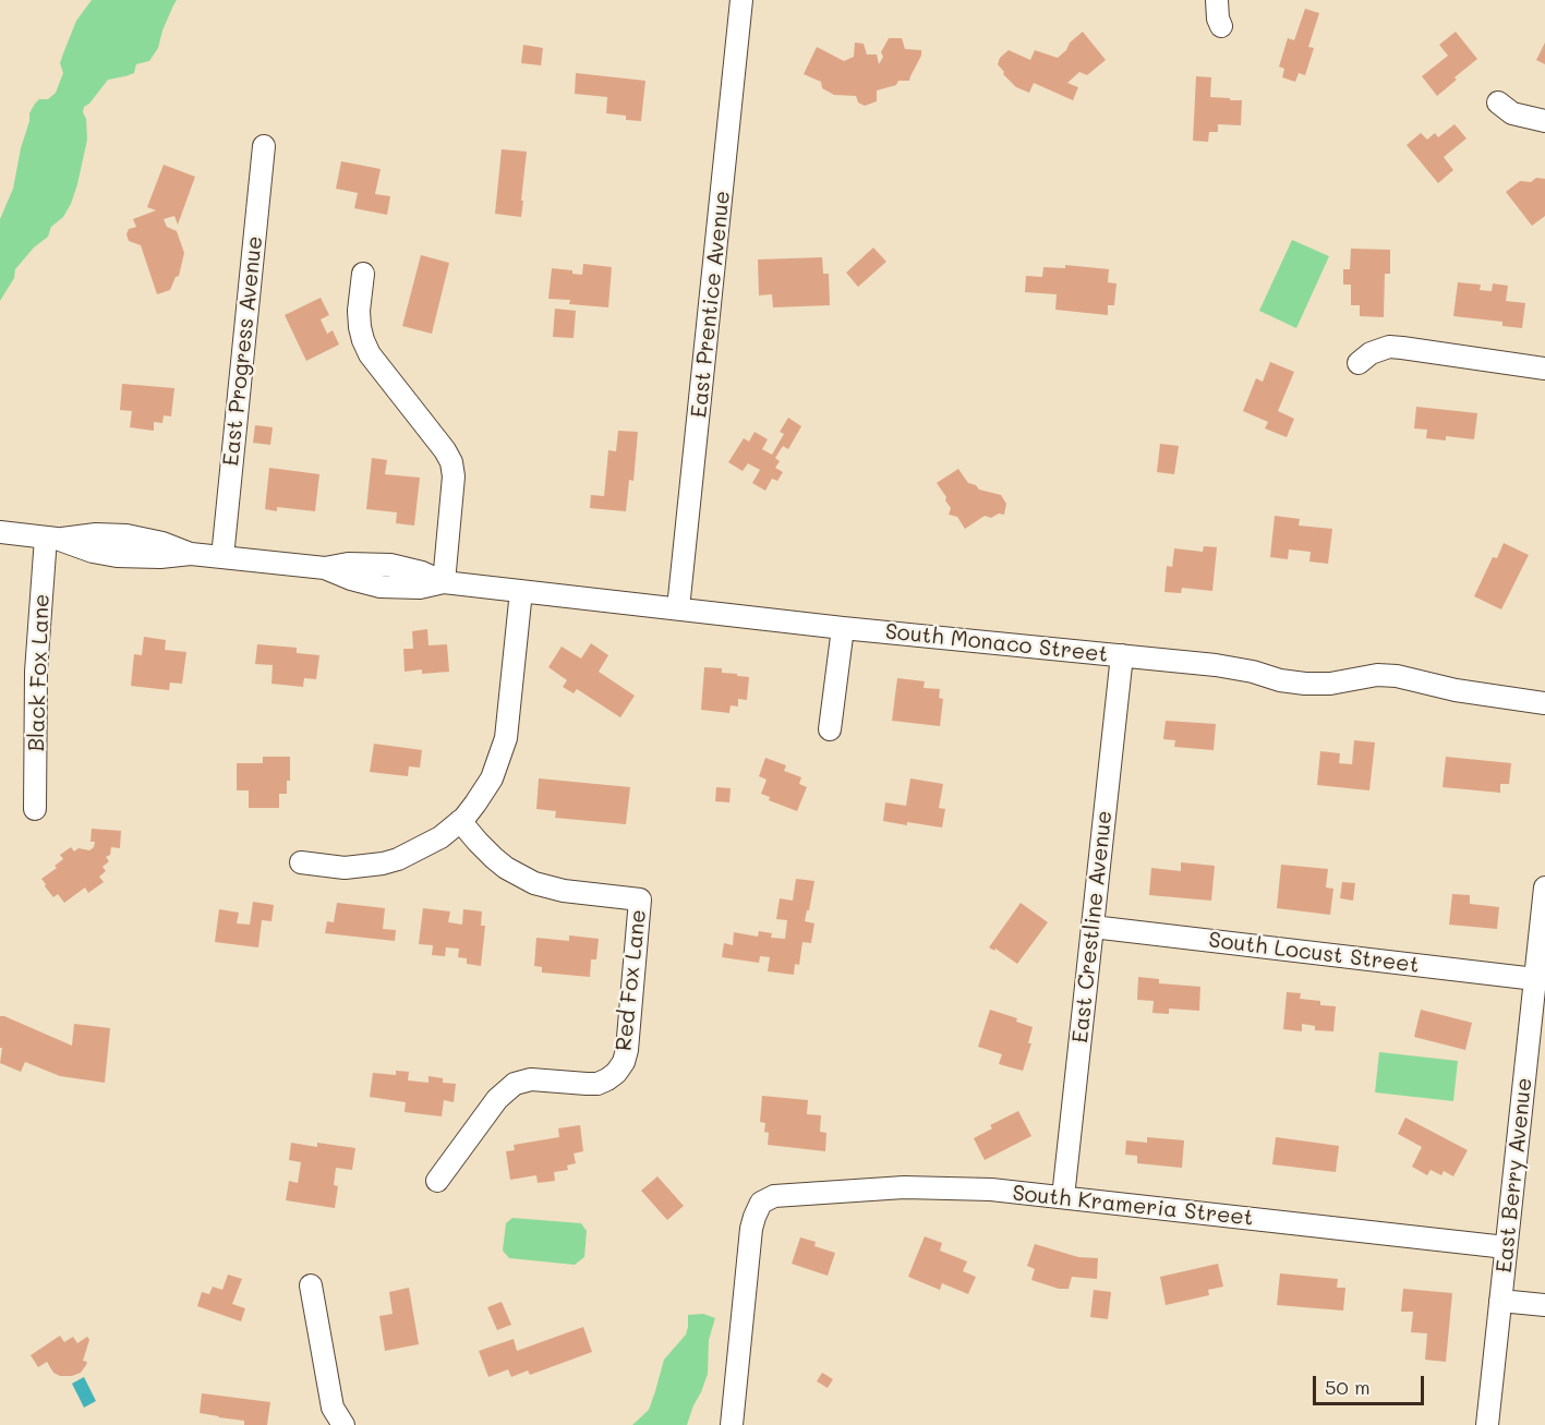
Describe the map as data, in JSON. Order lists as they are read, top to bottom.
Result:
{
  "streets": {
    "street": [
      "East Prentice Avenue",
      "East Progress Avenue",
      "South Monaco Street",
      "Black Fox Lane",
      "East Crestline Avenue",
      "South Locust Street",
      "Red Fox Lane",
      "East Berry Avenue",
      "South Krameria Street"
    ]
  },
  "crossings": [
    ["East Prentice Avenue", "South Monaco Street"],
    ["East Progress Avenue", "South Monaco Street"],
    ["South Monaco Street", "Black Fox Lane"],
    ["South Monaco Street", "East Crestline Avenue"],
    ["East Crestline Avenue", "South Locust Street"],
    ["East Crestline Avenue", "South Krameria Street"],
    ["South Locust Street", "East Berry Avenue"],
    ["East Berry Avenue", "South Krameria Street"]
  ],
  "scale_bar": "50 m"
}
